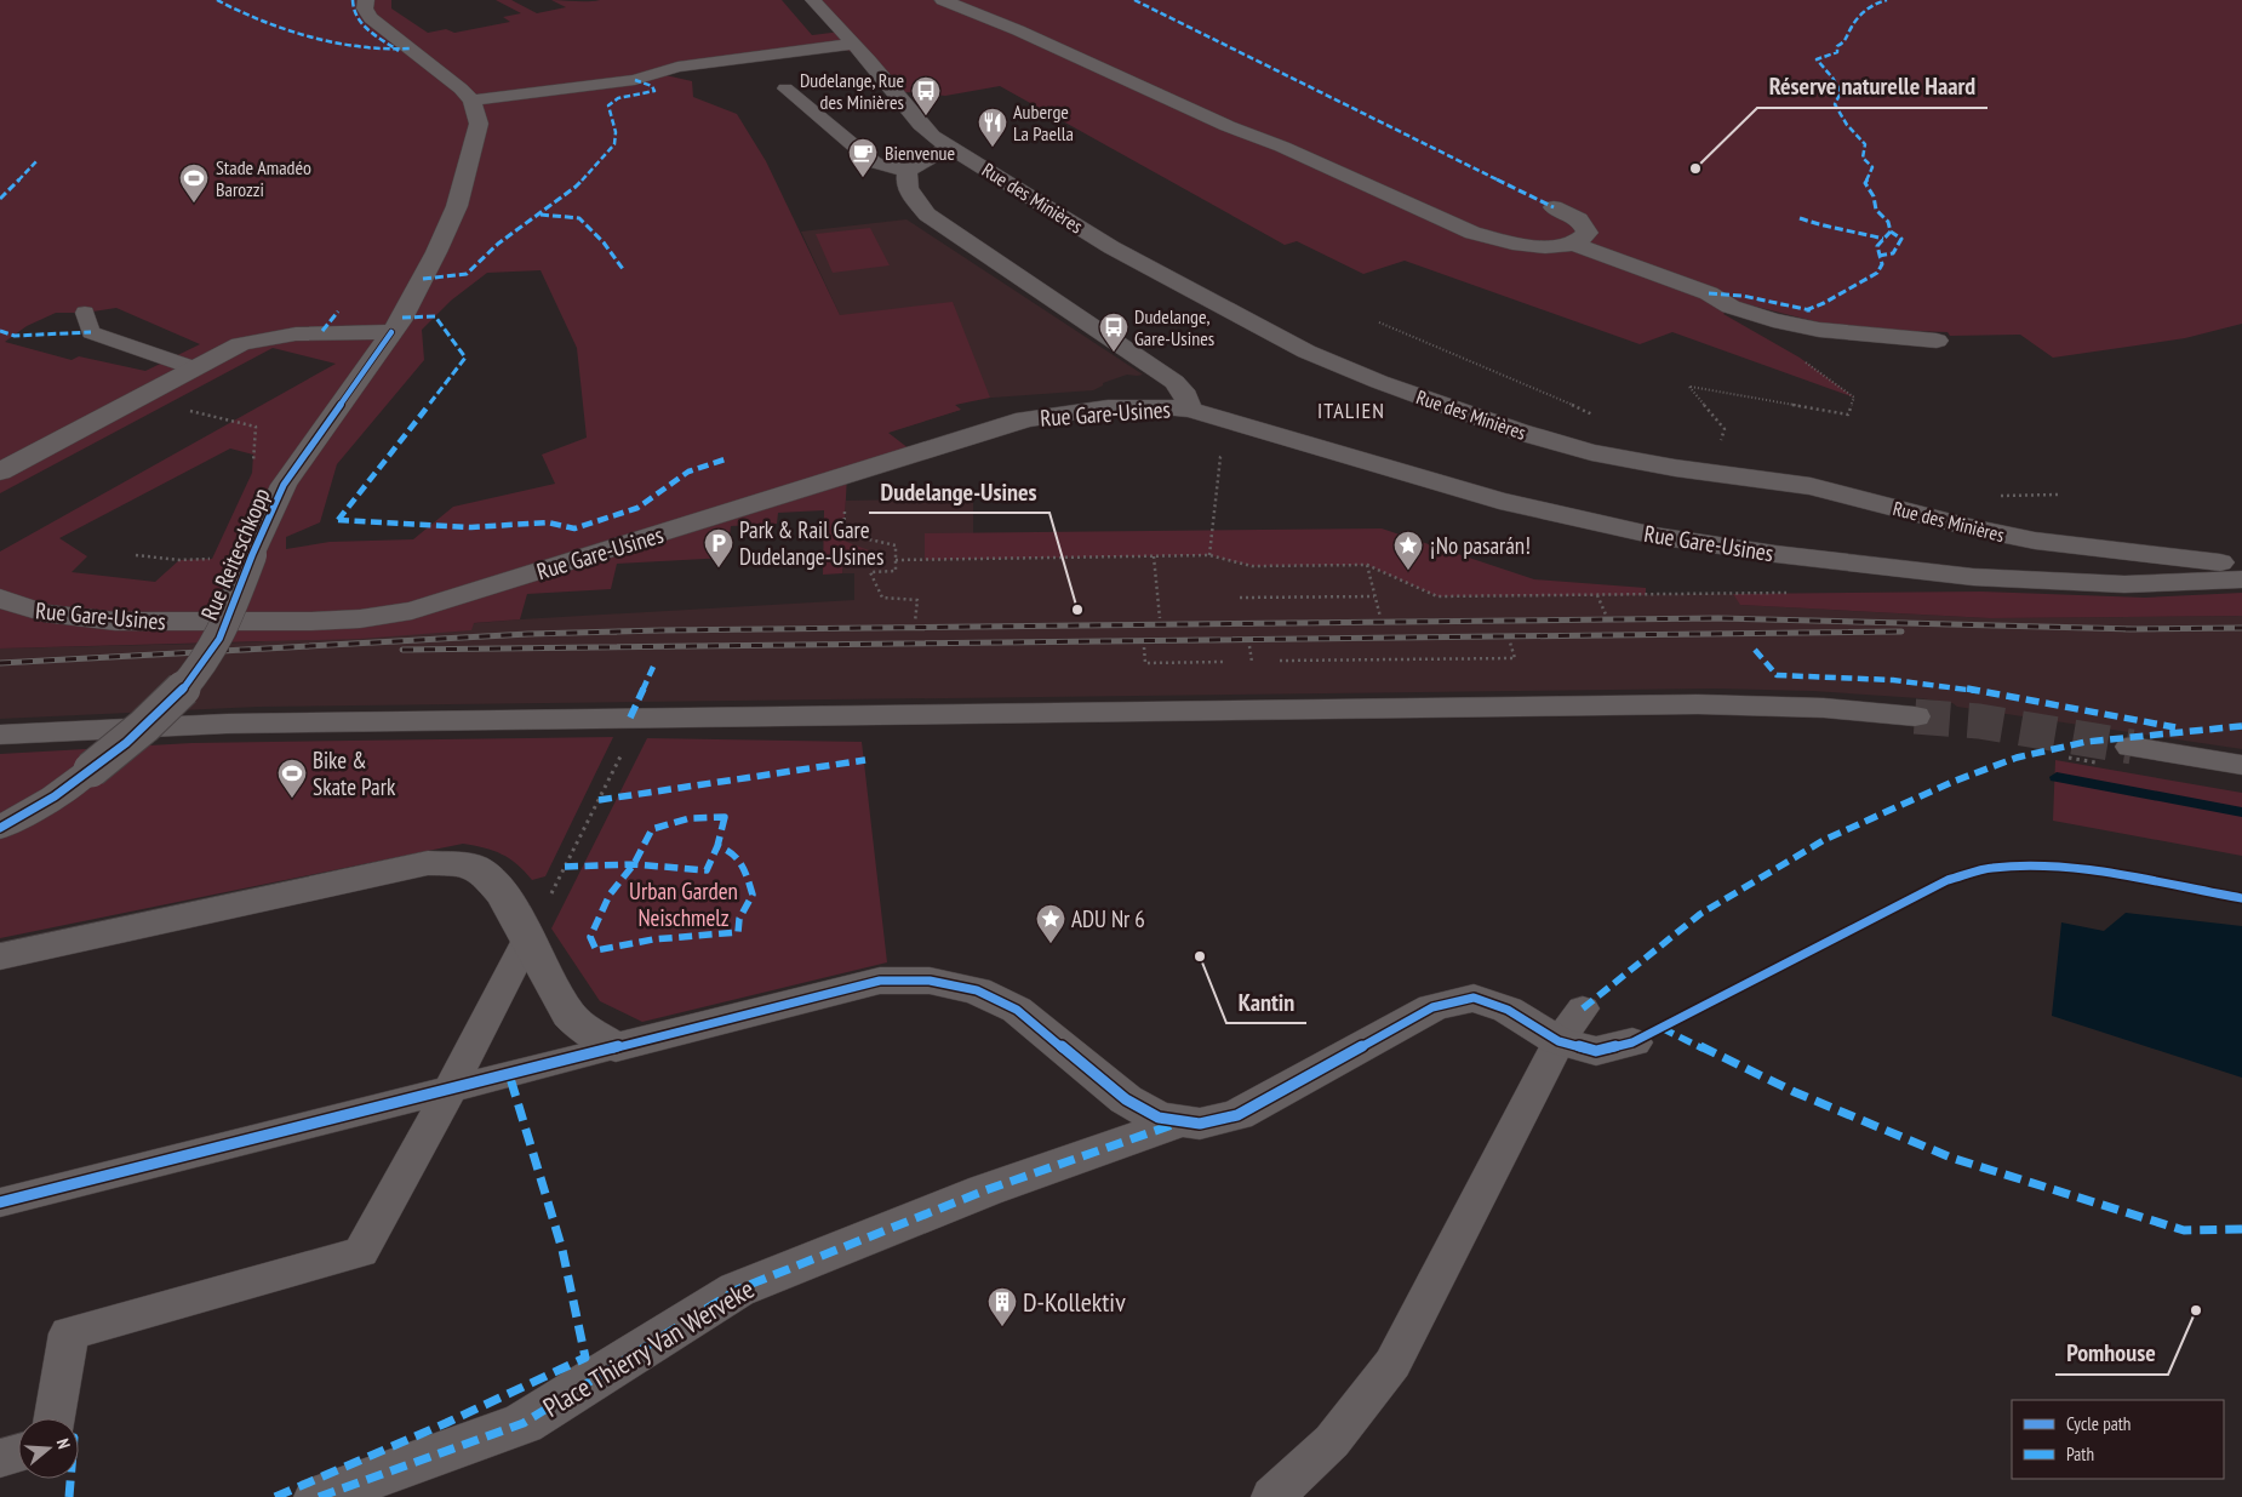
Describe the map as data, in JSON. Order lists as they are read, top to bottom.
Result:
{
  "streets": {
    "street": [
      "Rue des Minières",
      "Rue Gare-Usines",
      "Rue Reiteschkopp",
      "Place Thierry Van Werveke"
    ]
  },
  "districts": ["ITALIEN"],
  "parks": ["Urban Garden Neischmelz"],
  "places": {
    "bus stop": ["Dudelange, Rue des Minières", "Dudelange, Gare-Usines"],
    "restaurant": ["Auberge La Paella"],
    "other": [
      "Réserve naturelle Haard",
      "Dudelange-Usines",
      "Kantin",
      "Pomhouse"
    ],
    "cafe": ["Bienvenue"],
    "sports": ["Stade Amadéo Barozzi", "Bike & Skate Park"],
    "parking": ["Park & Rail Gare Dudelange-Usines"],
    "place": ["¡No pasarán!", "ADU Nr 6"],
    "building": ["D-Kollektiv"]
  },
  "legend": ["Cycle path", "Path"],
  "north": "right"
}
